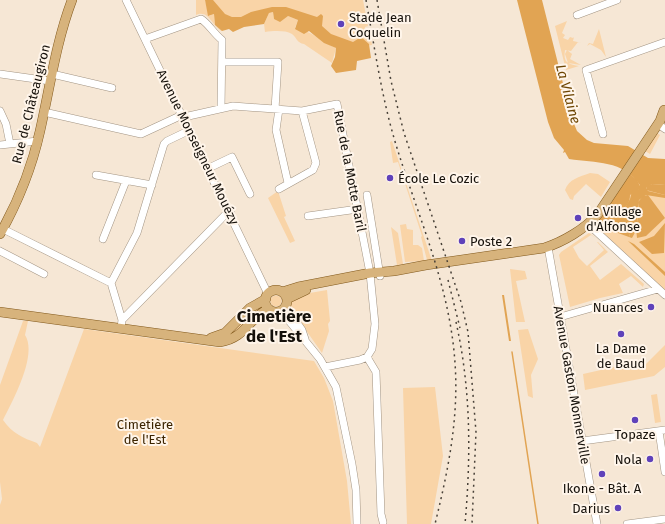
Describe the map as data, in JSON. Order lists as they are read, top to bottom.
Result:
{
  "streets": {
    "main road": ["Rue de Châteaugiron"],
    "street": ["Avenue Monseigneur Mouézy", "Rue de la Motte Baril", "Avenue Gaston Monnerville"]
  },
  "crossings": [
    ["Rue de Châteaugiron", "Rue de la Motte Baril"],
    ["Avenue Monseigneur Mouézy", "Rue de la Motte Baril"]
  ],
  "districts": ["Cimetière de l'Est"],
  "water": ["La Vilaine"],
  "parks": ["Cimetière de l'Est"],
  "places": [
    "Stade Jean Coquelin",
    "École Le Cozic",
    "Le Village d'Alfonse",
    "Poste 2",
    "Nuances",
    "La Dame de Baud",
    "Topaze",
    "Nola",
    "Ikone - Bât. A",
    "Darius"
  ]
}
